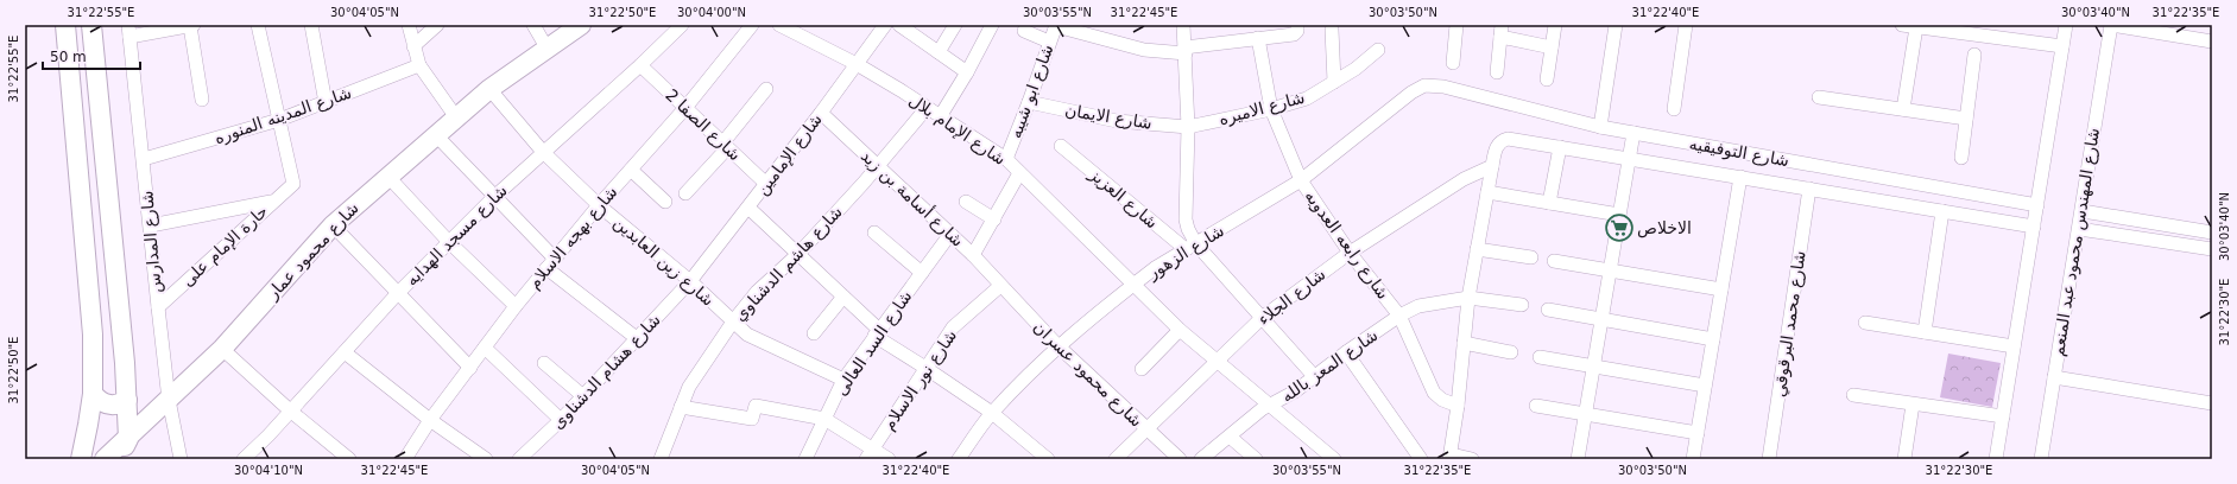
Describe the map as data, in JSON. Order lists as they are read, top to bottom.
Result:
{
  "streets": {
    "street": [
      "شارع ابو شيبه",
      "شارع الاميره",
      "شارع المدينه المنوره",
      "شارع الايمان",
      "شارع الصفا 2",
      "شارع الإمام بلال",
      "شارع التوفيقيه",
      "شارع الإمامين",
      "شارع أسامة بن زيد",
      "شارع العزيز",
      "شارع مسجد الهدايه",
      "شارع بهجه الاسلام",
      "شارع المدارس",
      "شارع المهندس محمود عبد المنعم",
      "شارع رابعه العدويه",
      "حارة الإمام على",
      "شارع محمود عمار",
      "شارع الزهور",
      "شارع زين العابدين",
      "شارع هاشم الدشناوي",
      "شارع الجلاء",
      "شارع محمد البرقوقي",
      "شارع السد العالى",
      "شارع المعز بالله",
      "شارع هشام الدشناوى",
      "شارع محمود عسران",
      "شارع نور الاسلام"
    ]
  },
  "crossings": [
    ["شارع ابو شيبه", "شارع الايمان"],
    ["شارع ابو شيبه", "شارع الإمام بلال"],
    ["شارع الاميره", "شارع الايمان"],
    ["شارع الاميره", "شارع رابعه العدويه"],
    ["شارع المدينه المنوره", "شارع المدارس"],
    ["شارع المدينه المنوره", "حارة الإمام على"],
    ["شارع الصفا 2", "شارع الإمامين"],
    ["شارع الصفا 2", "شارع مسجد الهدايه"],
    ["شارع الصفا 2", "شارع بهجه الاسلام"],
    ["شارع الإمام بلال", "شارع الإمامين"],
    ["شارع الإمام بلال", "شارع الزهور"],
    ["شارع الإمام بلال", "شارع هاشم الدشناوي"],
    ["شارع الإمام بلال", "شارع الجلاء"],
    ["شارع الإمام بلال", "شارع المعز بالله"],
    ["شارع التوفيقيه", "شارع الزهور"],
    ["شارع التوفيقيه", "شارع الجلاء"],
    ["شارع التوفيقيه", "شارع محمد البرقوقي"],
    ["شارع الإمامين", "شارع أسامة بن زيد"],
    ["شارع الإمامين", "شارع زين العابدين"],
    ["شارع الإمامين", "شارع هشام الدشناوى"],
    ["شارع أسامة بن زيد", "شارع هاشم الدشناوي"],
    ["شارع أسامة بن زيد", "شارع السد العالى"],
    ["شارع أسامة بن زيد", "شارع محمود عسران"],
    ["شارع أسامة بن زيد", "شارع نور الاسلام"],
    ["شارع العزيز", "شارع الزهور"],
    ["شارع مسجد الهدايه", "شارع زين العابدين"],
    ["شارع بهجه الاسلام", "شارع زين العابدين"],
    ["شارع المدارس", "حارة الإمام على"],
    ["شارع المدارس", "شارع محمود عمار"],
    ["شارع رابعه العدويه", "شارع الزهور"],
    ["شارع رابعه العدويه", "شارع الجلاء"],
    ["شارع رابعه العدويه", "شارع المعز بالله"],
    ["شارع محمود عمار", "شارع زين العابدين"],
    ["شارع الزهور", "شارع محمود عسران"],
    ["شارع زين العابدين", "شارع هاشم الدشناوي"],
    ["شارع زين العابدين", "شارع السد العالى"],
    ["شارع زين العابدين", "شارع هشام الدشناوى"],
    ["شارع الجلاء", "شارع محمود عسران"],
    ["شارع محمود عسران", "شارع نور الاسلام"]
  ],
  "places": {
    "supermarket": ["الاخلاص"]
  },
  "scale_bar": "50 m",
  "coordinates": [
    "31°22'55\"E",
    "30°04'05\"N",
    "31°22'50\"E",
    "30°04'00\"N",
    "30°03'55\"N",
    "31°22'45\"E",
    "30°03'50\"N",
    "31°22'40\"E",
    "30°03'40\"N",
    "31°22'35\"E",
    "31°22'30\"E",
    "30°04'10\"N"
  ]
}
